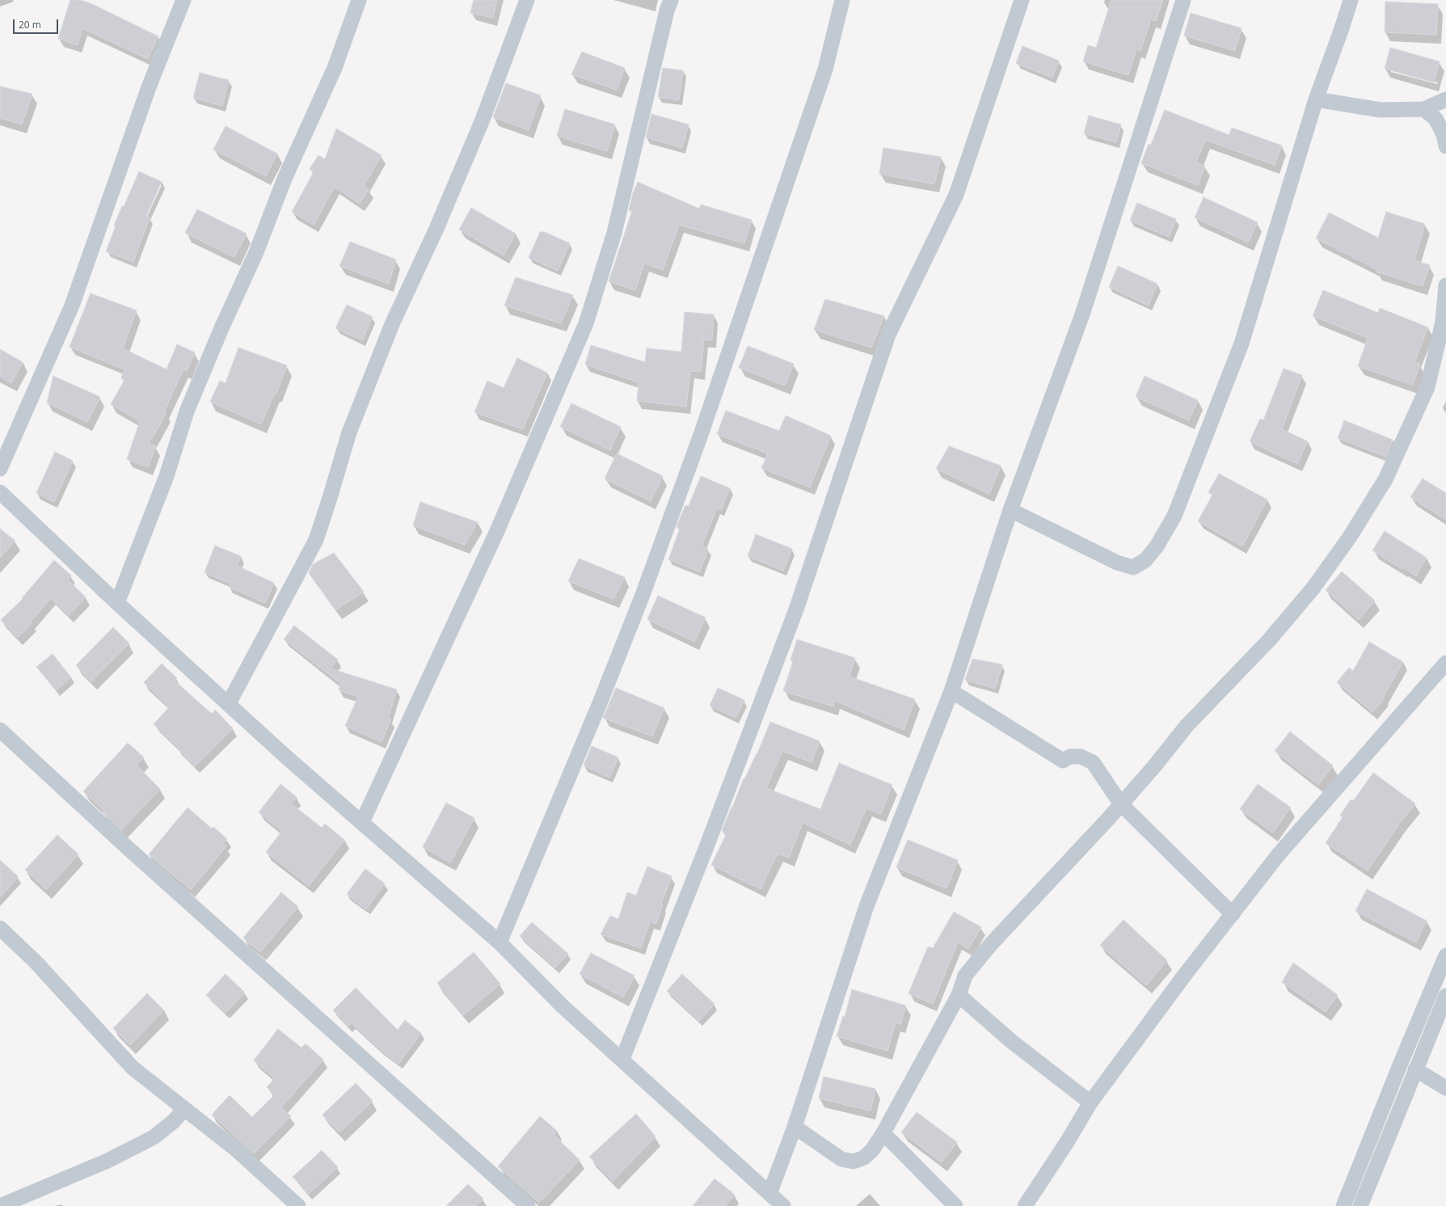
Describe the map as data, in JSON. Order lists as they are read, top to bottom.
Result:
{
  "scale_bar": "20 m"
}
